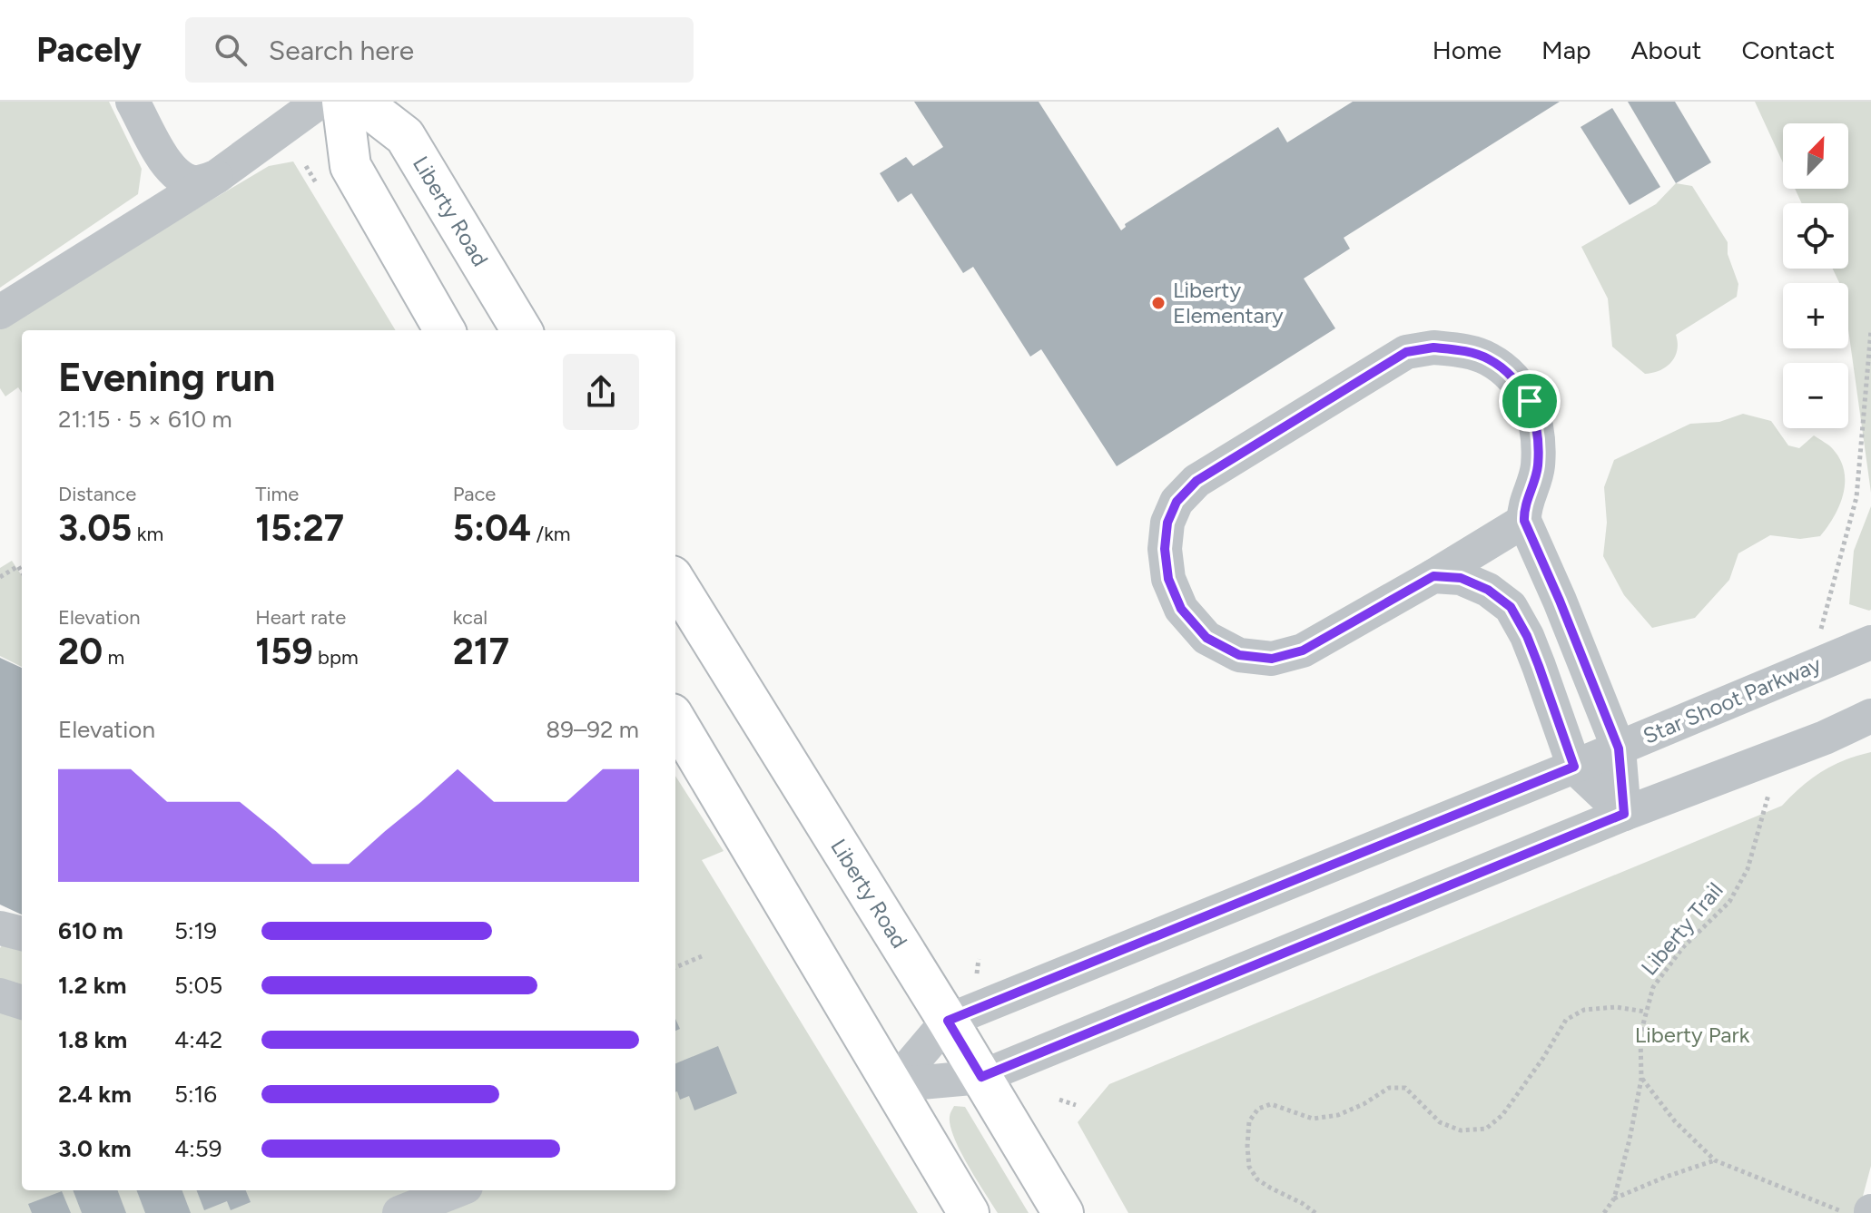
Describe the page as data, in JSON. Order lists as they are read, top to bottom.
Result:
{
  "streets": {
    "main road": ["Liberty Road"],
    "street": ["Star Shoot Parkway"],
    "path": ["Liberty Trail"]
  },
  "crossings": [
    ["Liberty Road", "Star Shoot Parkway"]
  ],
  "parks": ["Liberty Park"],
  "places": ["Liberty Elementary"],
  "north": "top right",
  "page": {
    "header": "Pacely",
    "search": "Search here",
    "nav": [
      "Home",
      "Map",
      "About",
      "Contact"
    ],
    "map_buttons": ["+", "−"],
    "heading": ["Evening run", "21:15 · 5 × 610 m"],
    "stats": [
      ["Distance", "3.05 km"],
      ["Time", "15:27"],
      ["Pace", "5:04 /km"],
      ["Elevation", "20 m"],
      ["Heart rate", "159 bpm"],
      ["kcal", "217"]
    ],
    "chart": ["Elevation", "89–92 m"],
    "list": [
      {
        "name": "610 m",
        "note": "5:19"
      },
      {
        "name": "1.2 km",
        "note": "5:05"
      },
      {
        "name": "1.8 km",
        "note": "4:42"
      },
      {
        "name": "2.4 km",
        "note": "5:16"
      },
      {
        "name": "3.0 km",
        "note": "4:59"
      }
    ]
  }
}
